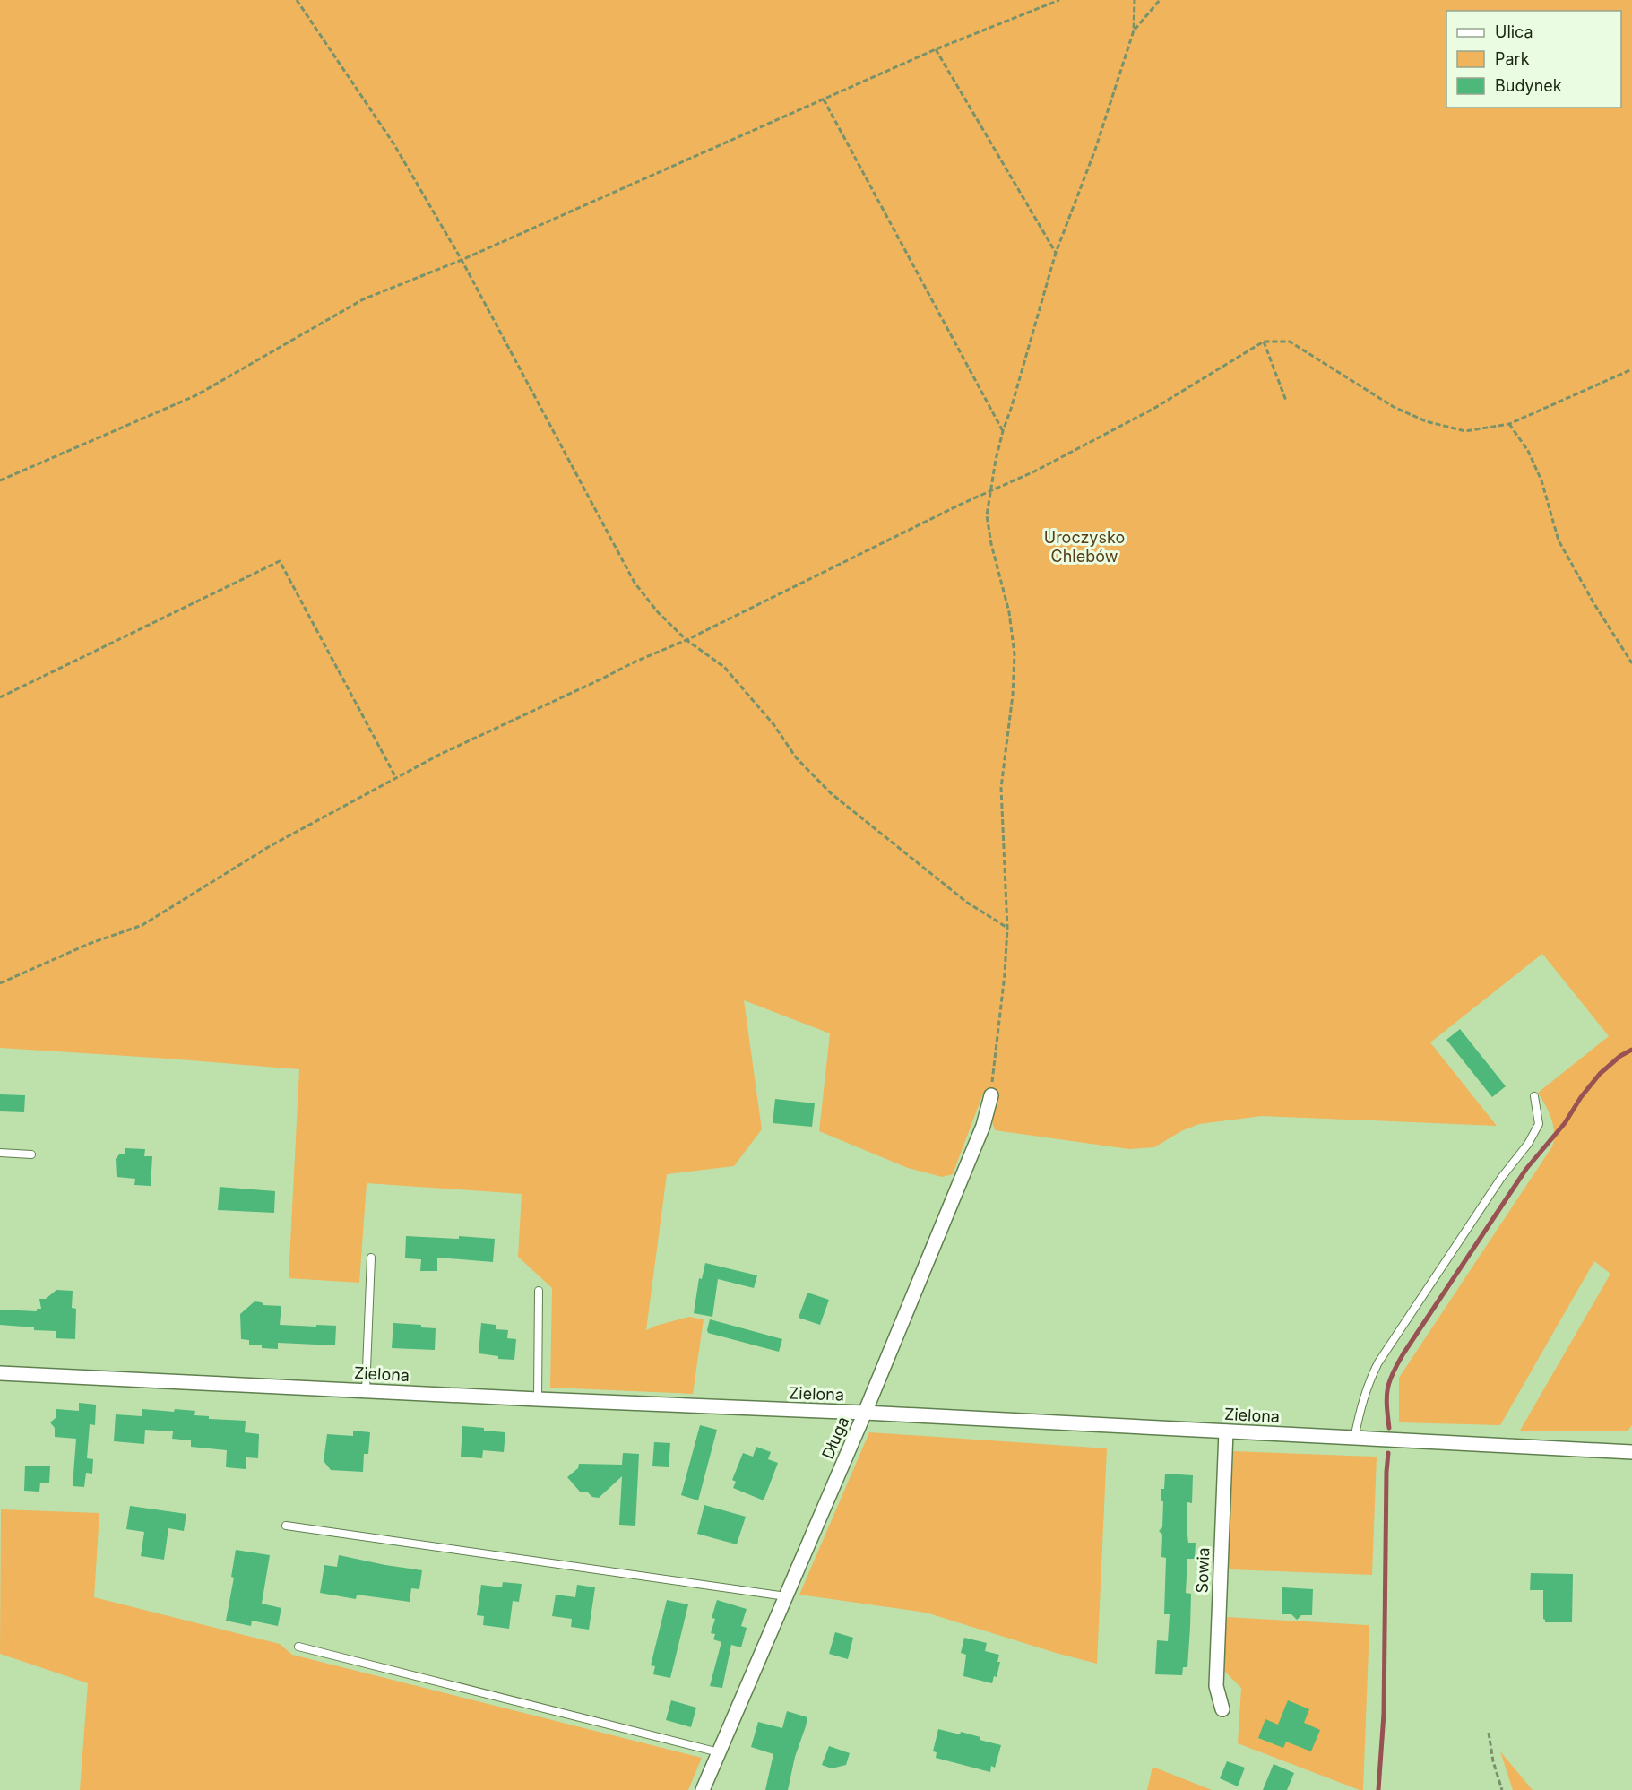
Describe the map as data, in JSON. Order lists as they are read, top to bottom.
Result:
{
  "streets": {
    "street": ["Zielona", "Długa", "Sowia"]
  },
  "crossings": [
    ["Zielona", "Długa"],
    ["Zielona", "Sowia"]
  ],
  "parks": ["Uroczysko Chlebów"],
  "legend": ["Ulica", "Park", "Budynek"]
}
